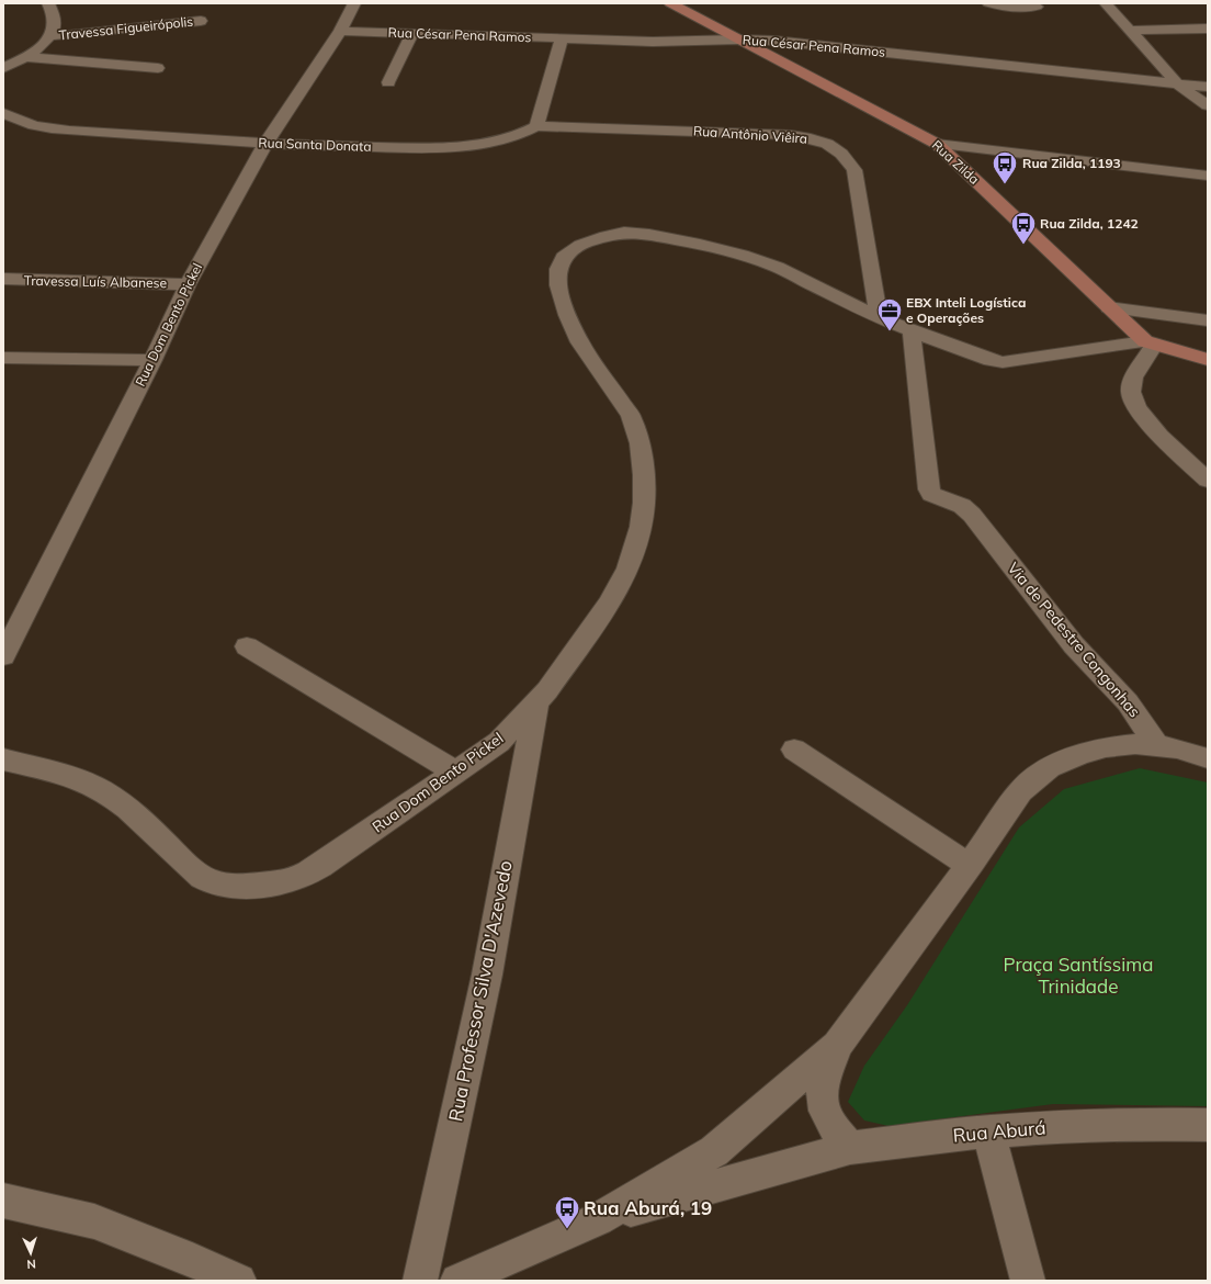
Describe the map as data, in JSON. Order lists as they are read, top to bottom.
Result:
{
  "streets": {
    "main road": ["Rua Zilda"],
    "street": [
      "Travessa Figueirópolis",
      "Rua César Pena Ramos",
      "Rua Antônio Viêira",
      "Rua Santa Donata",
      "Travessa Luís Albanese",
      "Rua Dom Bento Pickel",
      "Via de Pedestre Congonhas",
      "Rua Professor Silva D'Azevedo",
      "Rua Aburá"
    ]
  },
  "crossings": [
    ["Rua César Pena Ramos", "Rua Zilda"],
    ["Rua César Pena Ramos", "Rua Dom Bento Pickel"],
    ["Rua Antônio Viêira", "Rua Santa Donata"],
    ["Rua Antônio Viêira", "Rua Dom Bento Pickel"],
    ["Rua Santa Donata", "Rua Dom Bento Pickel"],
    ["Rua Zilda", "Rua Dom Bento Pickel"],
    ["Travessa Luís Albanese", "Rua Dom Bento Pickel"],
    ["Rua Dom Bento Pickel", "Via de Pedestre Congonhas"],
    ["Rua Dom Bento Pickel", "Rua Professor Silva D'Azevedo"]
  ],
  "parks": ["Praça Santíssima Trinidade"],
  "places": {
    "bus stop": ["Rua Zilda, 1193", "Rua Zilda, 1242", "Rua Aburá, 19"],
    "office": ["EBX Inteli Logística e Operações"]
  },
  "north": "bottom"
}
